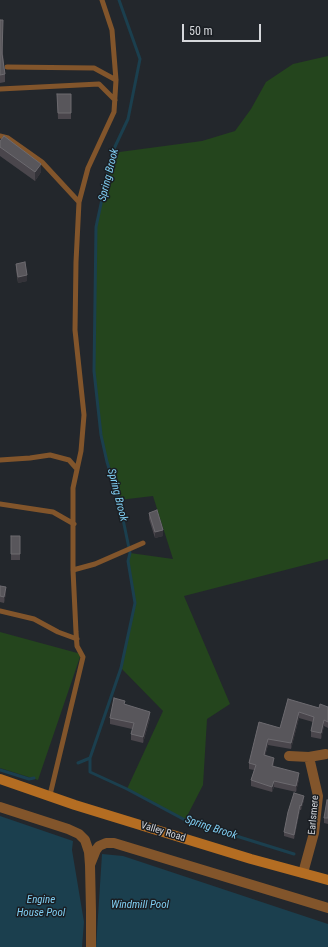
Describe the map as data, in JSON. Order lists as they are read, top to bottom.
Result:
{
  "streets": {
    "street": ["Earlsmere", "Valley Road"]
  },
  "crossings": [
    ["Earlsmere", "Valley Road"]
  ],
  "water": ["Spring Brook", "Engine House Pool", "Windmill Pool"],
  "scale_bar": "50 m"
}
